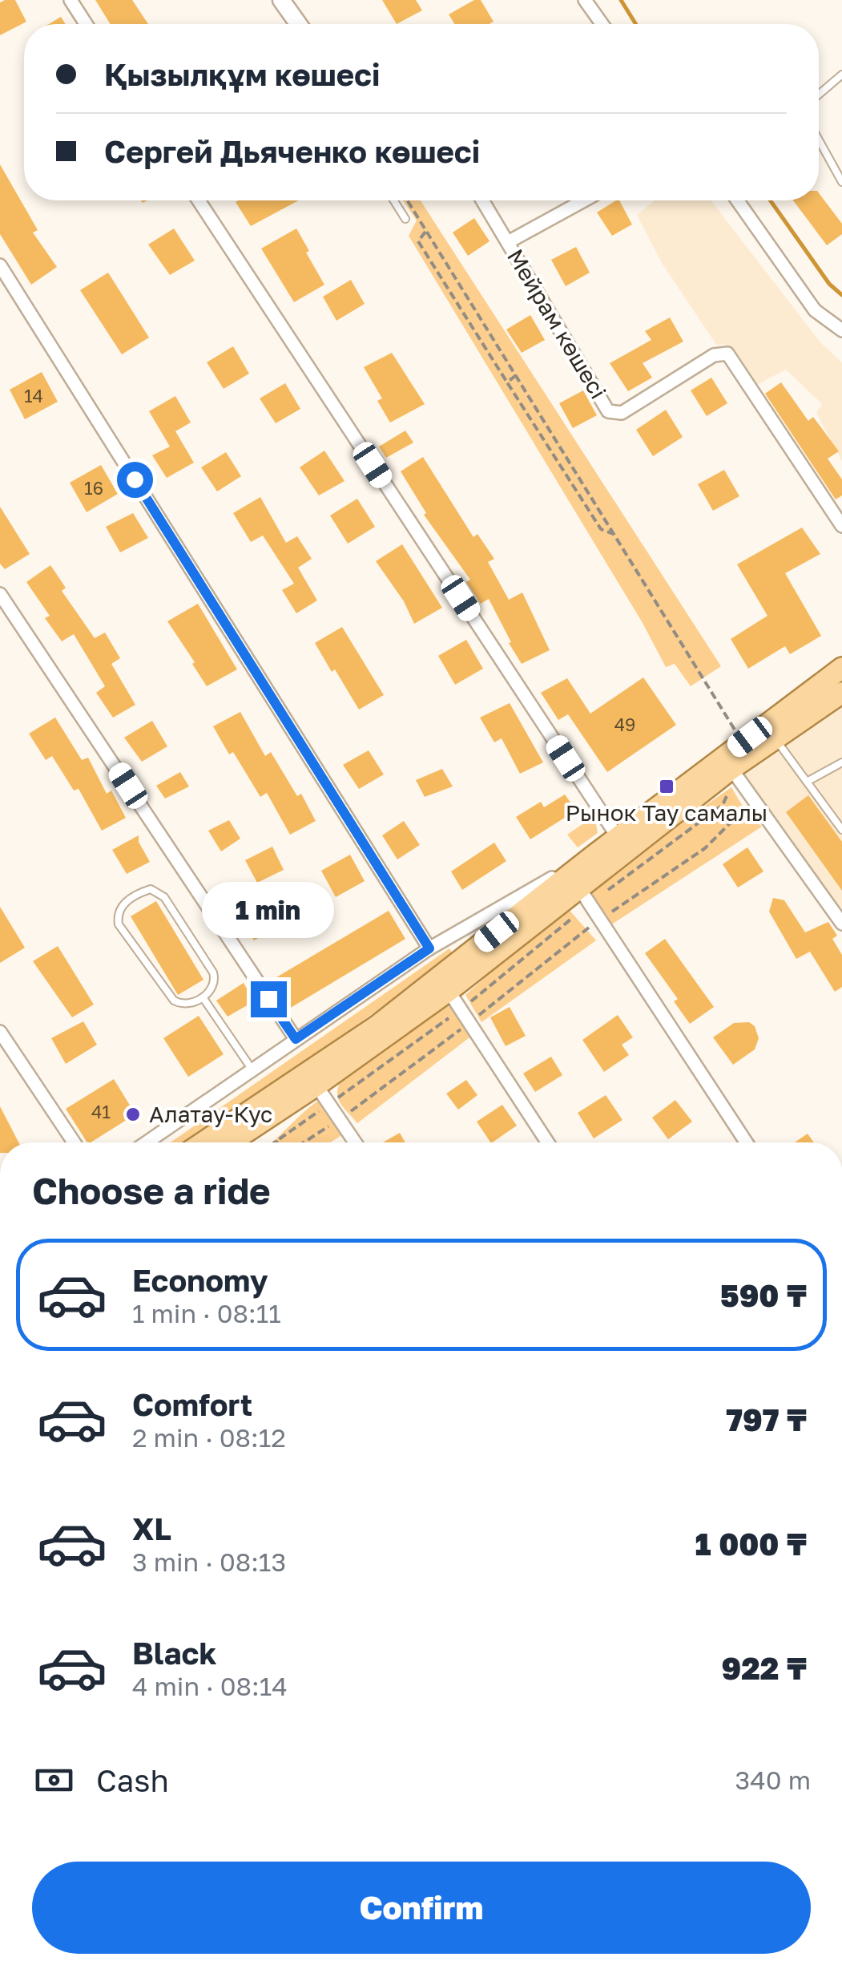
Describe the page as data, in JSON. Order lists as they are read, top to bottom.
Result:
{
  "streets": {
    "street": ["Мейрам көшесі"]
  },
  "places": {
    "transit": ["Рынок Тау самалы"],
    "other": ["Алатау-Кус"]
  },
  "house_numbers": [
    "14",
    "16",
    "49",
    "41"
  ],
  "page": {
    "banner": ["Қызылқұм көшесі", "Сергей Дьяченко көшесі"],
    "bubble": "1 min",
    "heading": "Choose a ride",
    "list": [
      {
        "name": "Economy",
        "note": "1 min · 08:11",
        "value": "590 ₸"
      },
      {
        "name": "Comfort",
        "note": "2 min · 08:12",
        "value": "797 ₸"
      },
      {
        "name": "XL",
        "note": "3 min · 08:13",
        "value": "1 000 ₸"
      },
      {
        "name": "Black",
        "note": "4 min · 08:14",
        "value": "922 ₸"
      }
    ],
    "pay": ["Cash", "340 m"],
    "buttons": "Confirm"
  }
}
